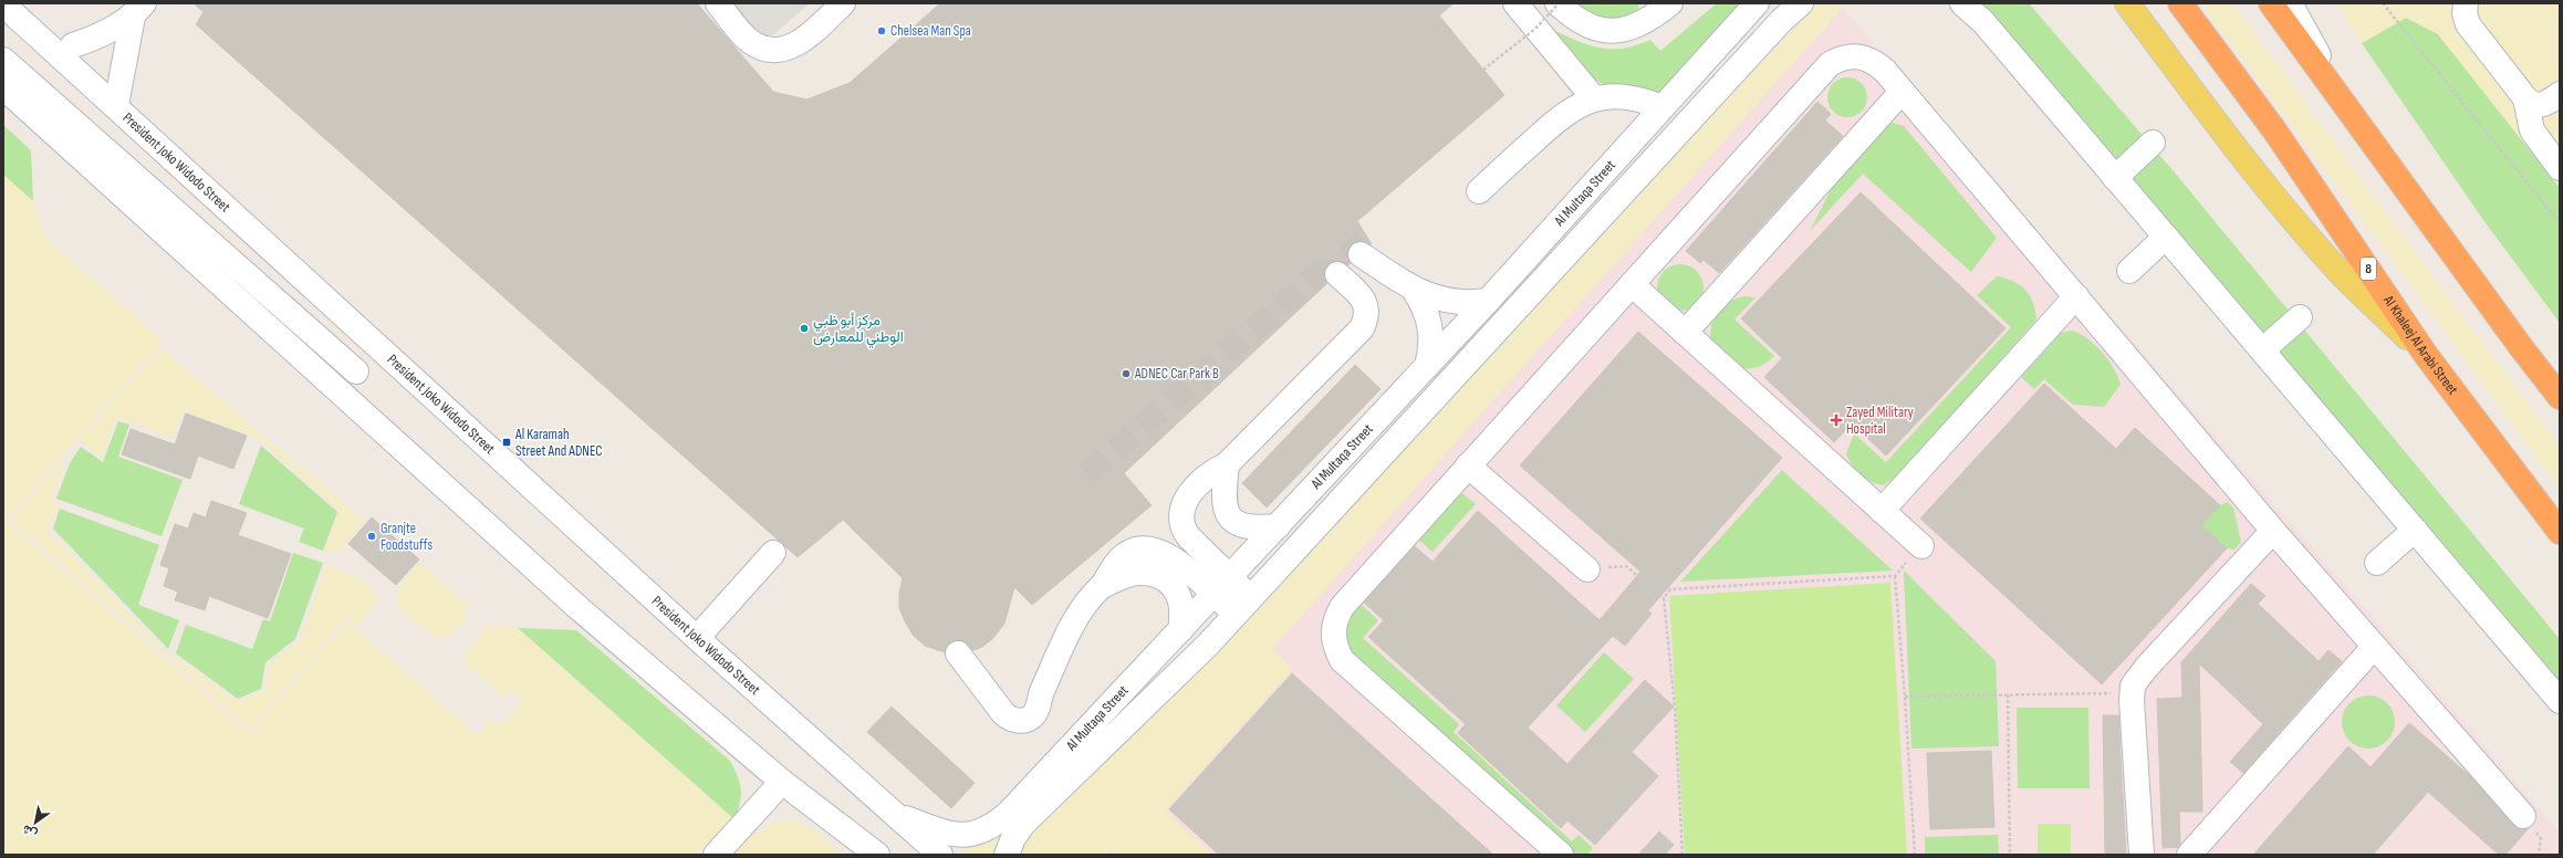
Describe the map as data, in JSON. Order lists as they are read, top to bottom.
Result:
{
  "streets": {
    "highway": ["8", "Al Khaleej Al Arabi Street"],
    "street": ["President Joko Widodo Street", "Al Multaqa Street"]
  },
  "crossings": [
    ["President Joko Widodo Street", "Al Multaqa Street"]
  ],
  "places": {
    "other": [
      "Chelsea Man Spa",
      "مركز أبو ظبي الوطني للمعارض",
      "ADNEC Car Park B",
      "Granjte Foodstuffs"
    ],
    "health": ["Zayed Military Hospital"],
    "transit": ["Al Karamah Street And ADNEC"]
  },
  "north": "bottom left"
}
